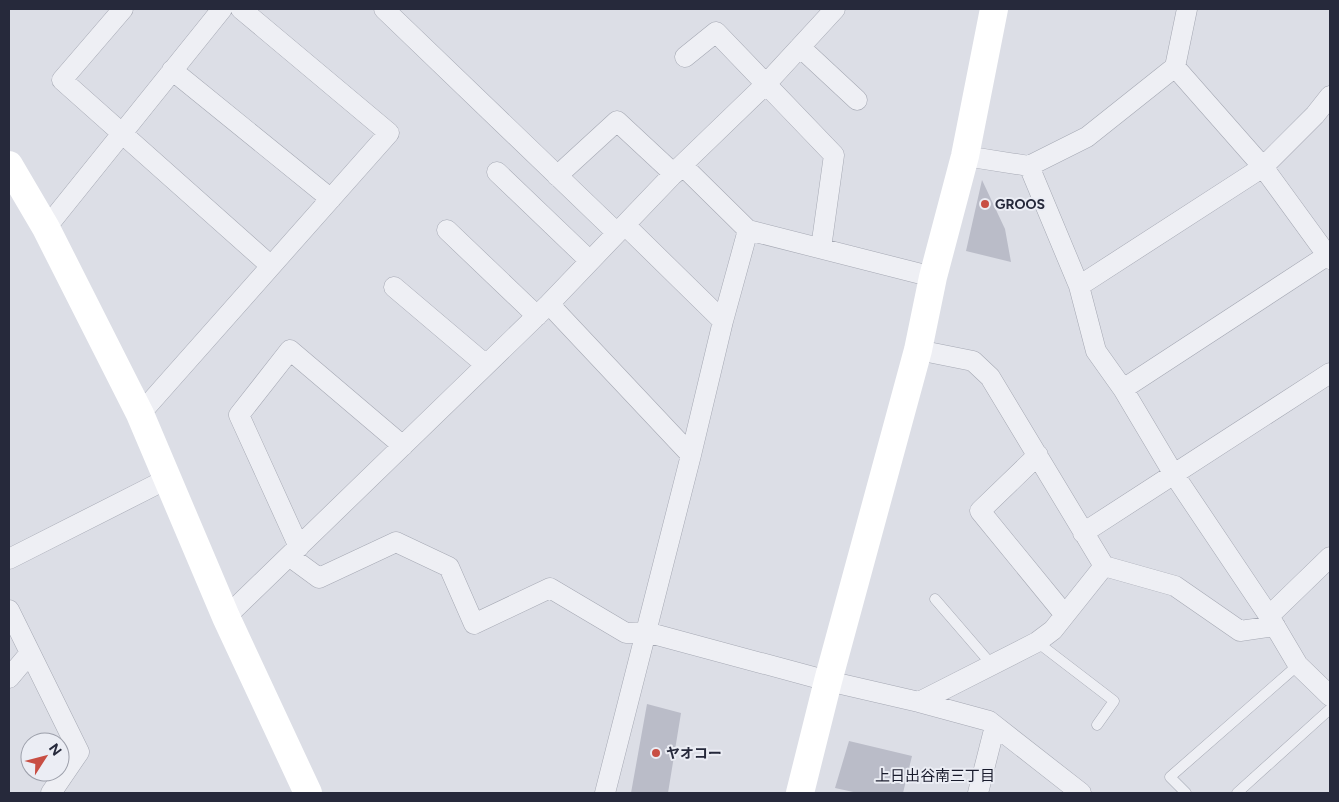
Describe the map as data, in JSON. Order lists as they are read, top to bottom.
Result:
{
  "districts": ["上日出谷南三丁目"],
  "places": ["GROOS", "ヤオコー"],
  "north": "top right"
}
